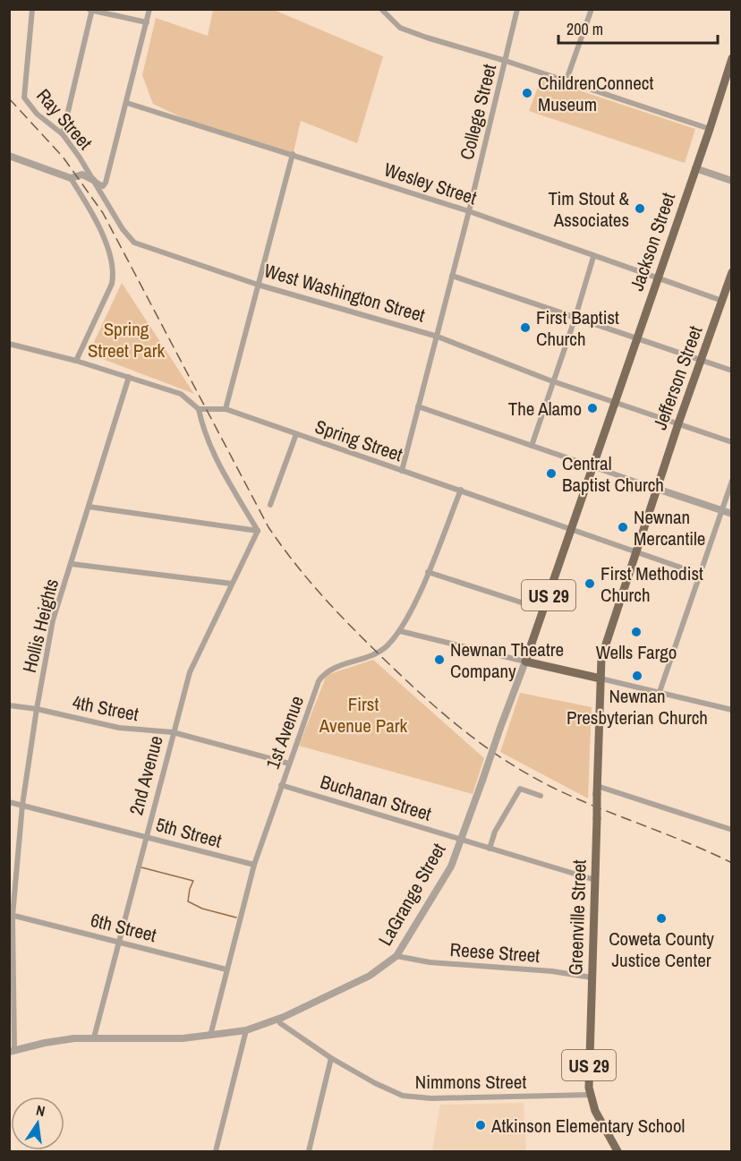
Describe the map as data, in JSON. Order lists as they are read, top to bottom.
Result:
{
  "streets": {
    "main road": [
      "Jackson Street",
      "Jefferson Street",
      "US 29",
      "LaGrange Street",
      "Greenville Street"
    ],
    "street": [
      "College Street",
      "Ray Street",
      "Wesley Street",
      "West Washington Street",
      "Spring Street",
      "Hollis Heights",
      "4th Street",
      "1st Avenue",
      "2nd Avenue",
      "Buchanan Street",
      "5th Street",
      "6th Street",
      "Reese Street",
      "Nimmons Street"
    ]
  },
  "crossings": [
    ["College Street", "Wesley Street"],
    ["College Street", "West Washington Street"],
    ["College Street", "Spring Street"],
    ["Ray Street", "West Washington Street"],
    ["Wesley Street", "Jackson Street"],
    ["Wesley Street", "Jefferson Street"],
    ["Jackson Street", "West Washington Street"],
    ["Jackson Street", "LaGrange Street"],
    ["West Washington Street", "Jefferson Street"],
    ["Jefferson Street", "Spring Street"],
    ["Jefferson Street", "Greenville Street"],
    ["Spring Street", "1st Avenue"],
    ["Spring Street", "LaGrange Street"],
    ["Hollis Heights", "4th Street"],
    ["Hollis Heights", "5th Street"],
    ["Hollis Heights", "LaGrange Street"],
    ["Hollis Heights", "6th Street"],
    ["4th Street", "1st Avenue"],
    ["4th Street", "2nd Avenue"],
    ["1st Avenue", "Buchanan Street"],
    ["1st Avenue", "5th Street"],
    ["1st Avenue", "LaGrange Street"],
    ["1st Avenue", "6th Street"],
    ["2nd Avenue", "5th Street"],
    ["2nd Avenue", "LaGrange Street"],
    ["2nd Avenue", "6th Street"],
    ["Buchanan Street", "LaGrange Street"],
    ["Buchanan Street", "Greenville Street"],
    ["LaGrange Street", "Reese Street"],
    ["LaGrange Street", "Nimmons Street"],
    ["Greenville Street", "Reese Street"],
    ["Greenville Street", "Nimmons Street"]
  ],
  "parks": ["Spring Street Park", "First Avenue Park"],
  "places": [
    "ChildrenConnect Museum",
    "Tim Stout & Associates",
    "First Baptist Church",
    "The Alamo",
    "Central Baptist Church",
    "Newnan Mercantile",
    "First Methodist Church",
    "Wells Fargo",
    "Newnan Theatre Company",
    "Newnan Presbyterian Church",
    "Coweta County Justice Center",
    "Atkinson Elementary School"
  ],
  "scale_bar": "200 m",
  "north": "top"
}
